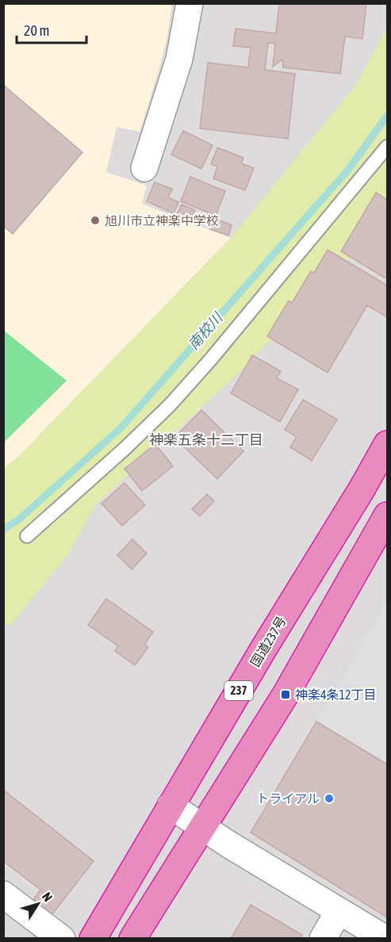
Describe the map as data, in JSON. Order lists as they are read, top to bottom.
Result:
{
  "streets": {
    "highway": ["国道237号", "237"]
  },
  "districts": ["神楽五条十二丁目"],
  "water": ["南校川"],
  "places": {
    "other": ["旭川市立神楽中学校", "トライアル"],
    "transit": ["神楽4条12丁目"]
  },
  "scale_bar": "20 m",
  "north": "top right"
}
